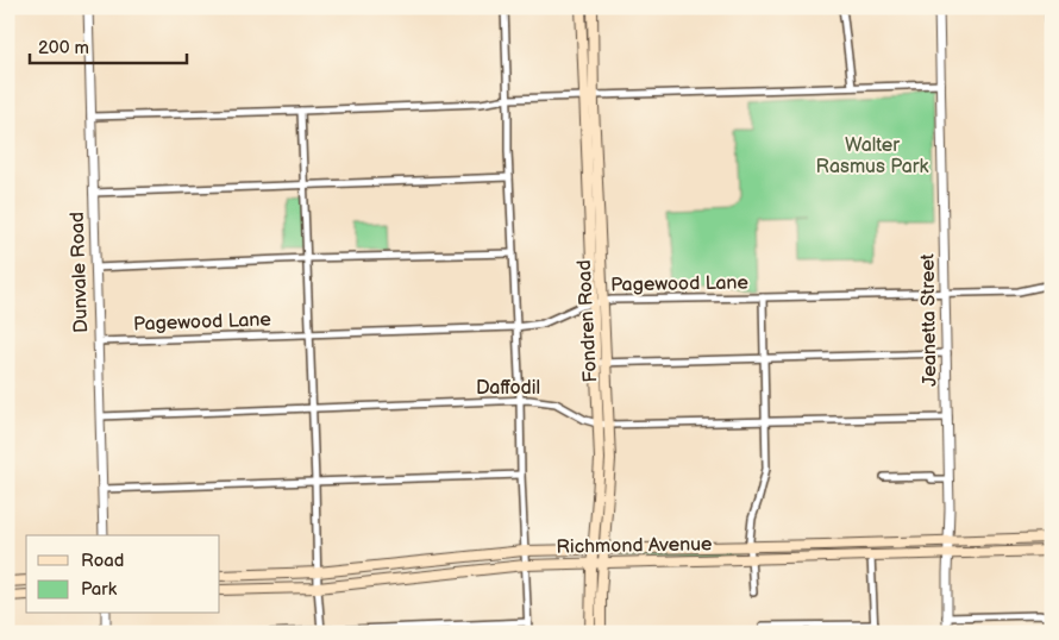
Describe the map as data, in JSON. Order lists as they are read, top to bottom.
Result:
{
  "streets": {
    "main road": ["Fondren Road", "Richmond Avenue"],
    "street": [
      "Dunvale Road",
      "Pagewood Lane",
      "Jeanetta Street",
      "Daffodil"
    ]
  },
  "crossings": [
    ["Dunvale Road", "Pagewood Lane"],
    ["Dunvale Road", "Daffodil"],
    ["Pagewood Lane", "Jeanetta Street"],
    ["Pagewood Lane", "Fondren Road"],
    ["Jeanetta Street", "Daffodil"],
    ["Jeanetta Street", "Richmond Avenue"],
    ["Fondren Road", "Daffodil"],
    ["Fondren Road", "Richmond Avenue"]
  ],
  "parks": ["Walter Rasmus Park"],
  "legend": ["Road", "Park"],
  "scale_bar": "200 m"
}
